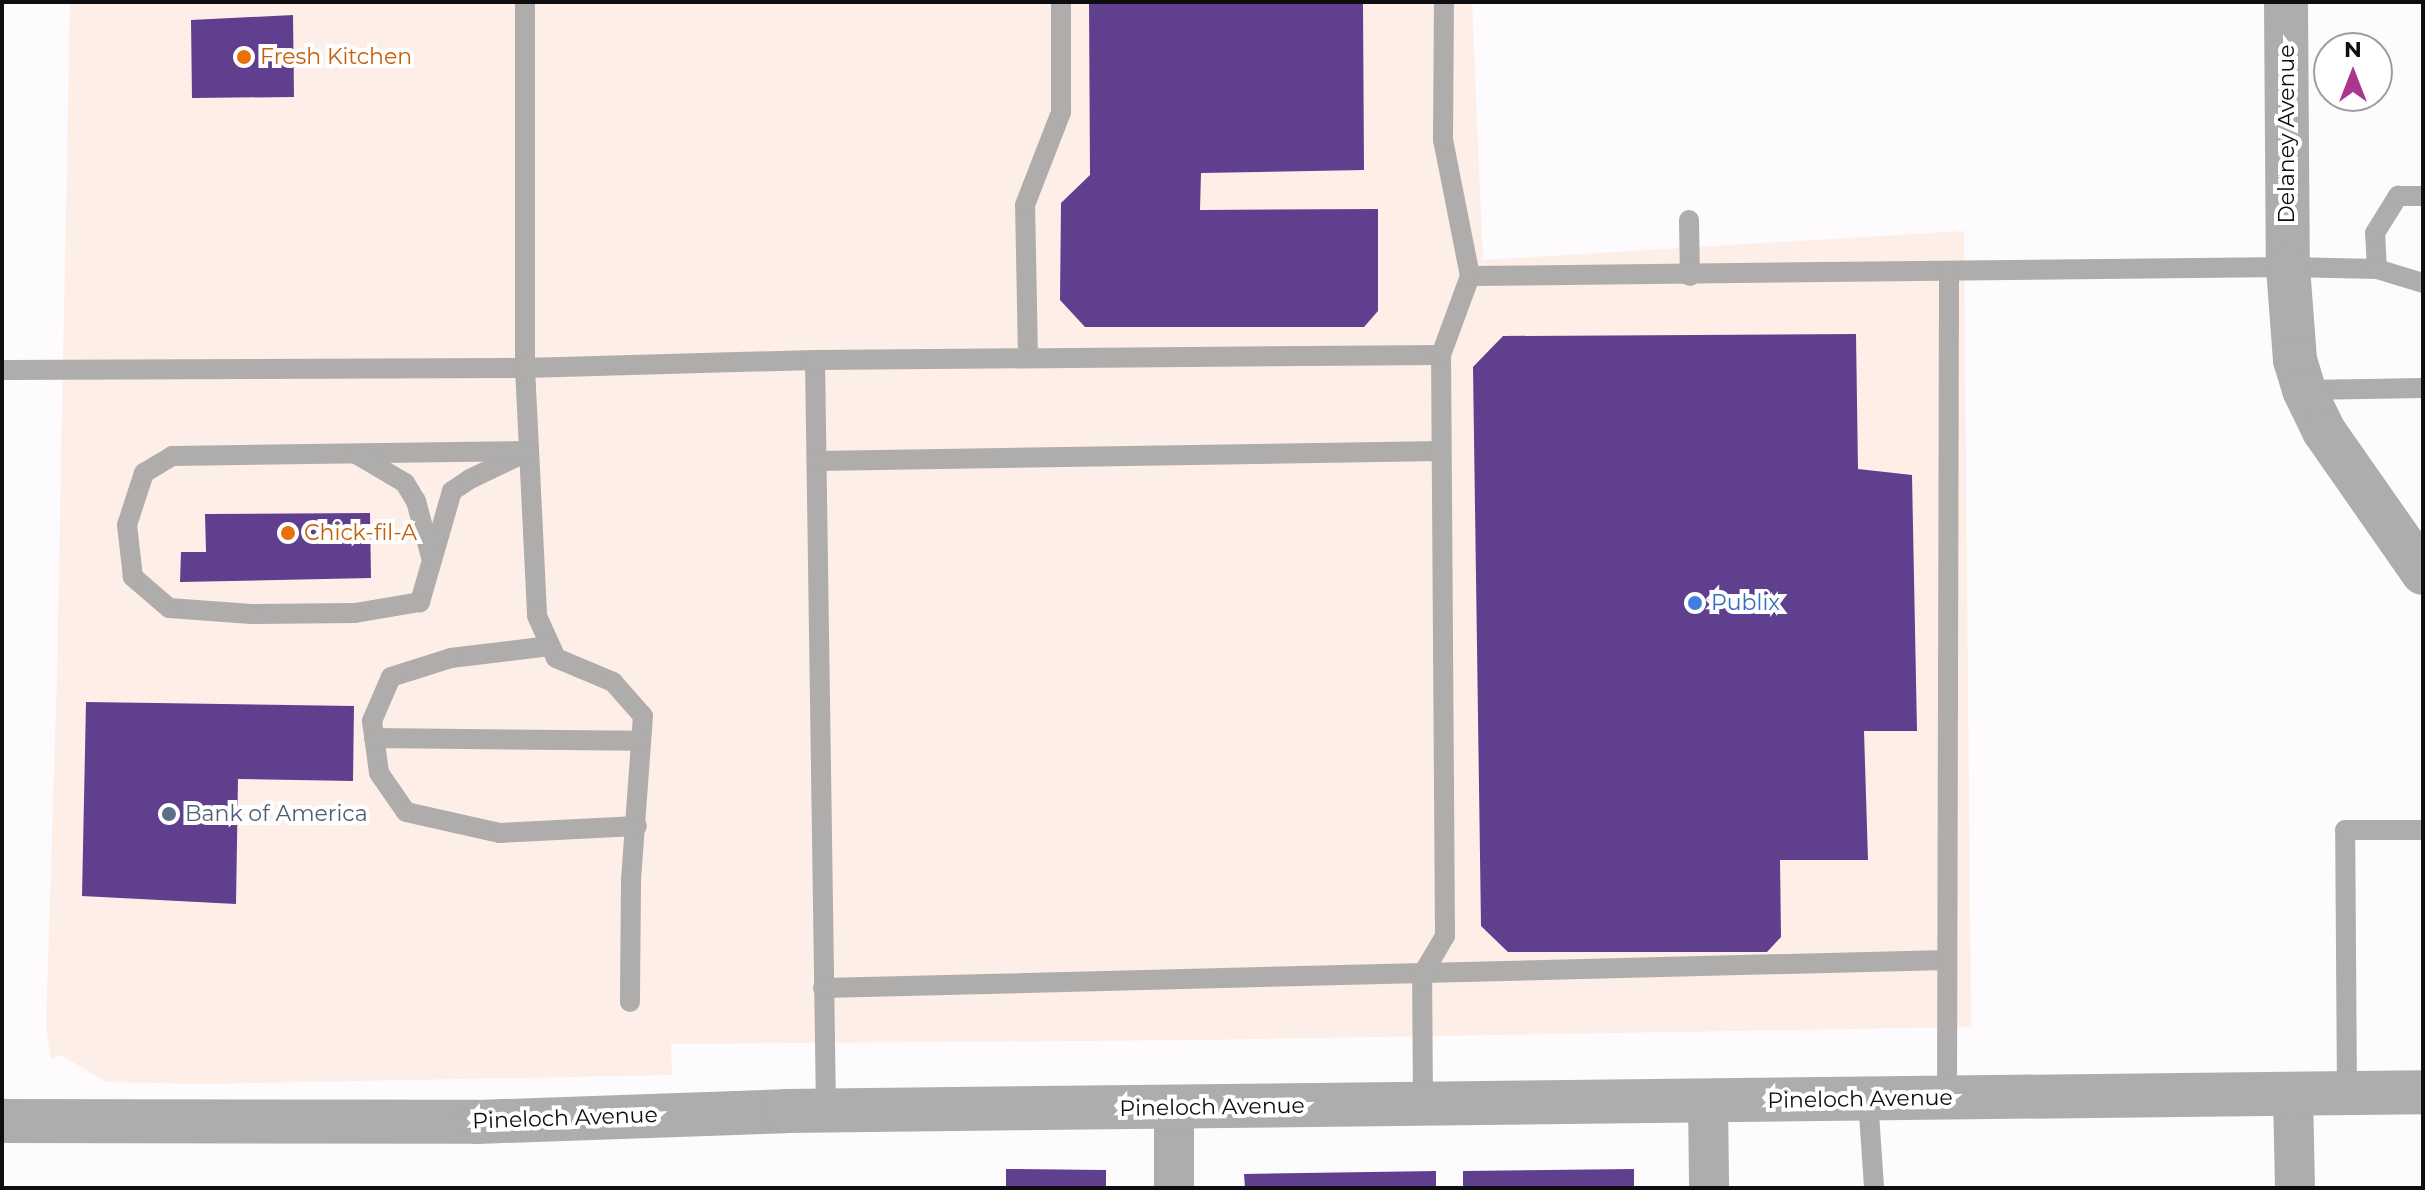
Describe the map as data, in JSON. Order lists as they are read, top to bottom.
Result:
{
  "streets": {
    "street": ["Delaney Avenue", "Pineloch Avenue"]
  },
  "places": [
    "Fresh Kitchen",
    "Chick-fil-A",
    "Publix",
    "Bank of America"
  ],
  "north": "top"
}
